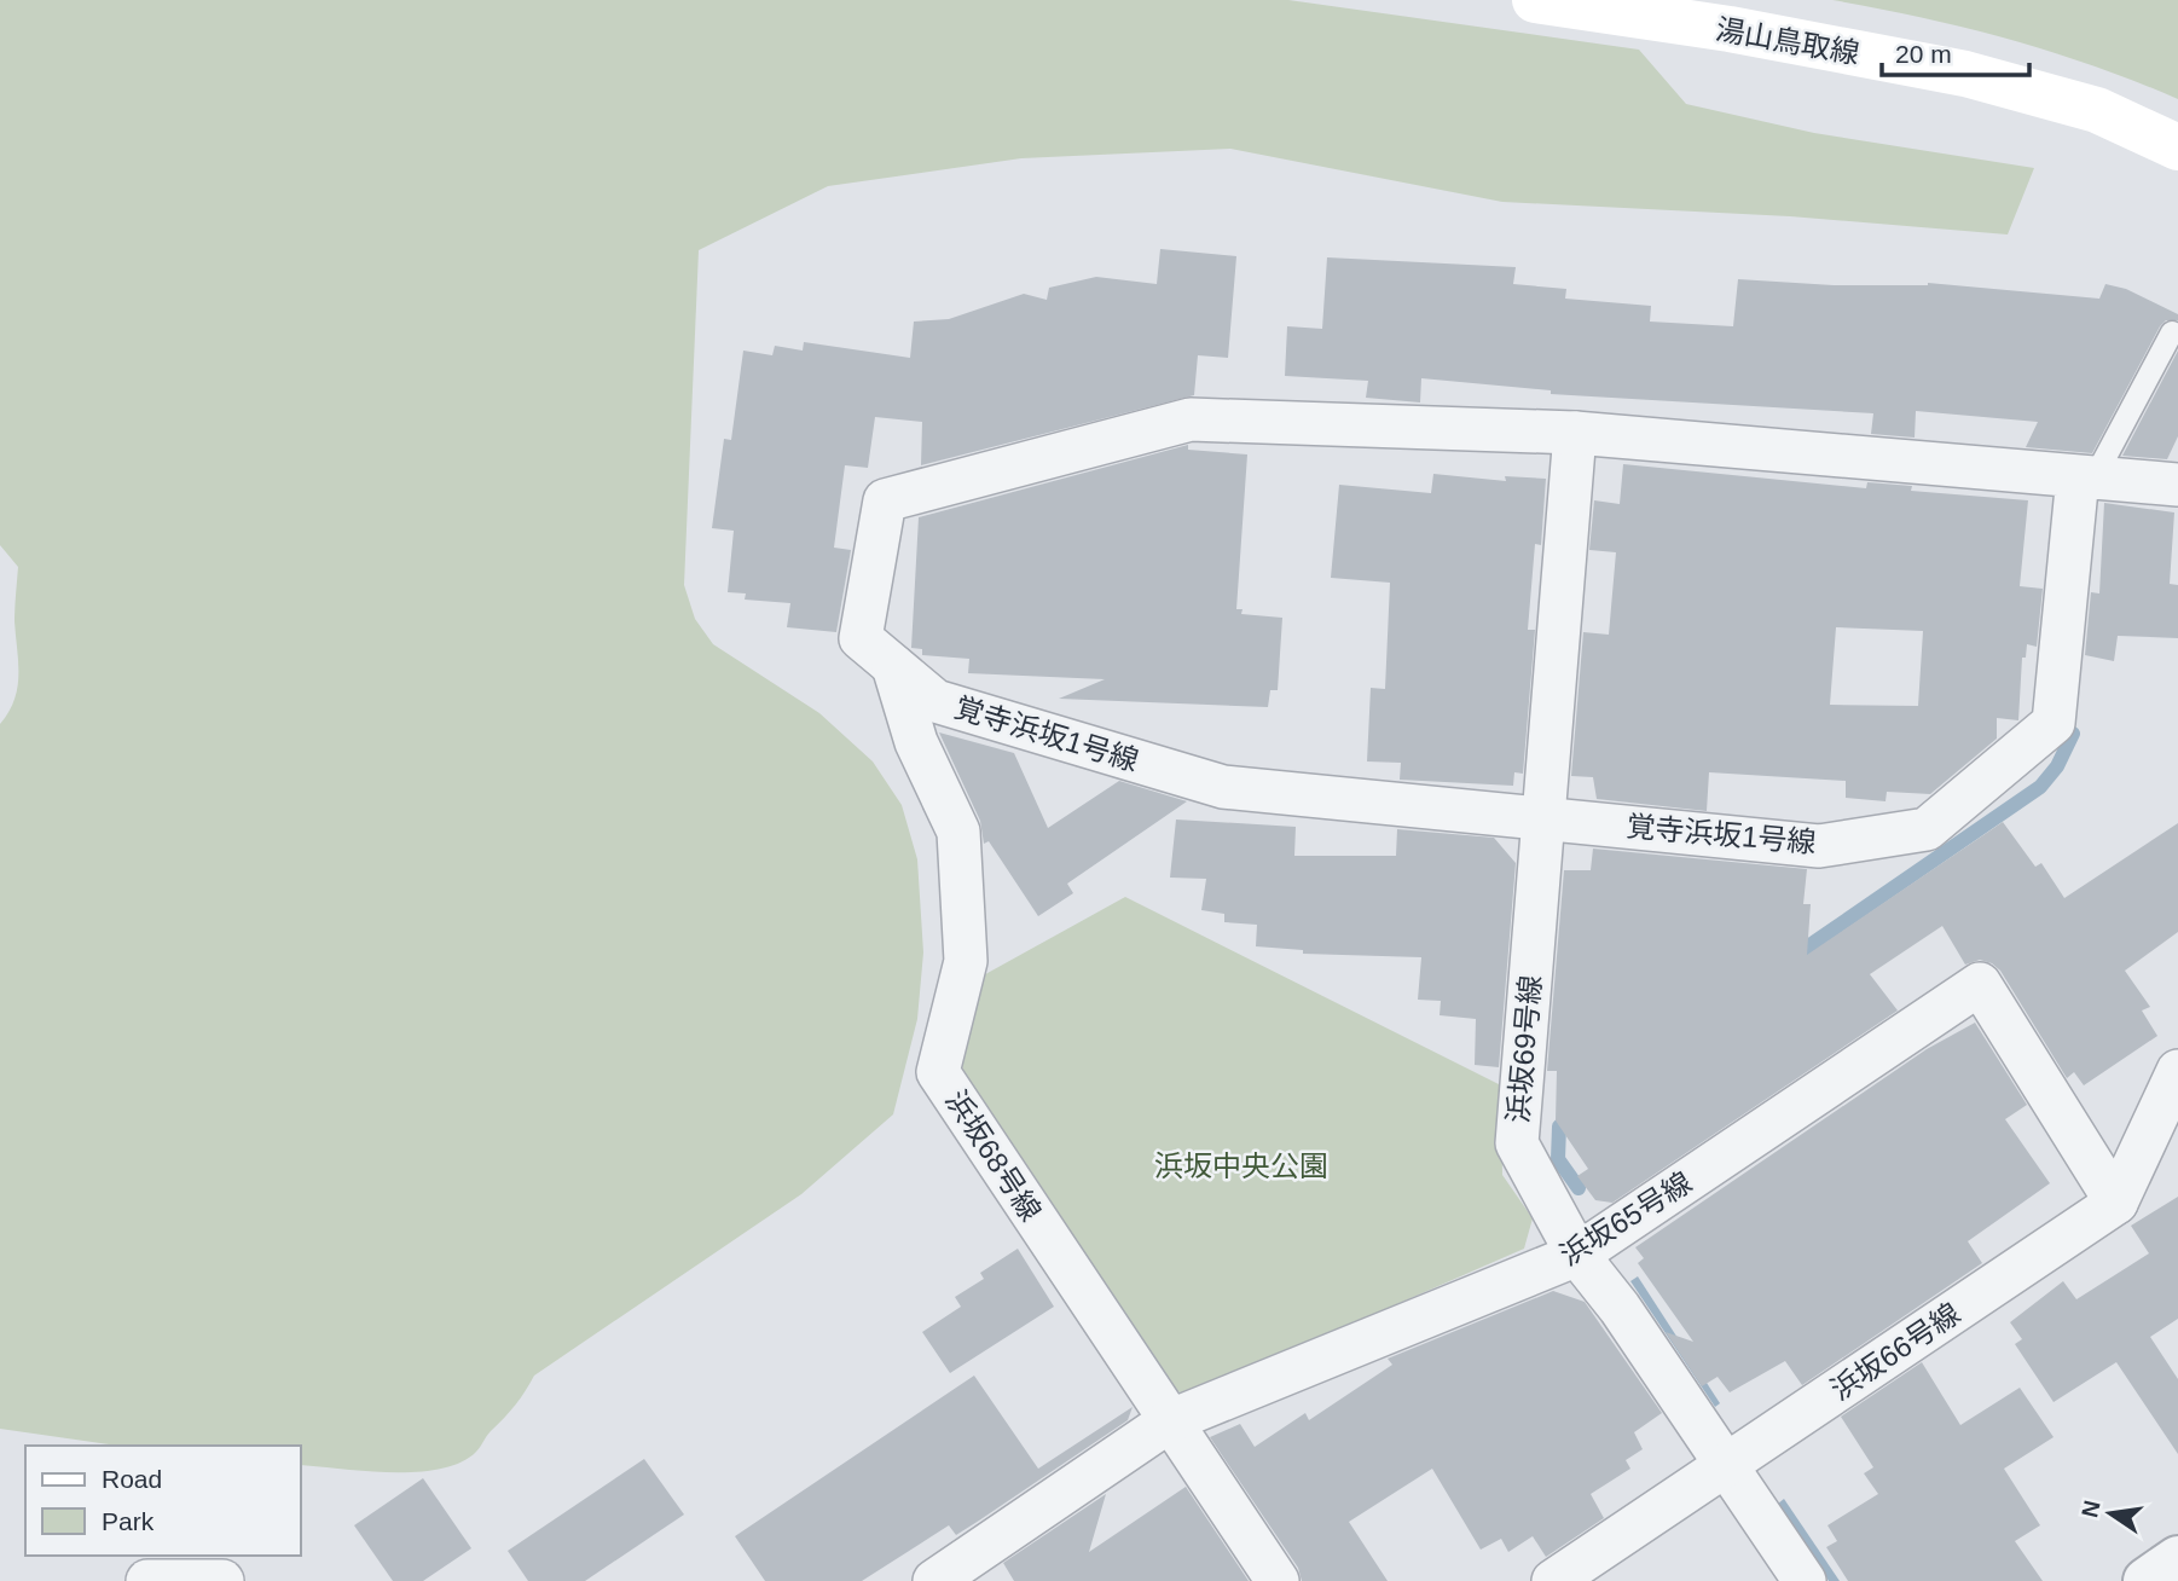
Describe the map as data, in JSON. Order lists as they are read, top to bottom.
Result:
{
  "streets": {
    "main road": ["湯山鳥取線"],
    "street": [
      "覚寺浜坂1号線",
      "浜坂69号線",
      "浜坂68号線",
      "浜坂65号線",
      "浜坂66号線"
    ]
  },
  "crossings": [
    ["覚寺浜坂1号線", "浜坂69号線"],
    ["覚寺浜坂1号線", "浜坂68号線"],
    ["浜坂69号線", "浜坂65号線"],
    ["浜坂69号線", "浜坂66号線"],
    ["浜坂68号線", "浜坂65号線"],
    ["浜坂65号線", "浜坂66号線"]
  ],
  "parks": ["浜坂中央公園"],
  "legend": ["Road", "Park"],
  "scale_bar": "20 m",
  "north": "left"
}
